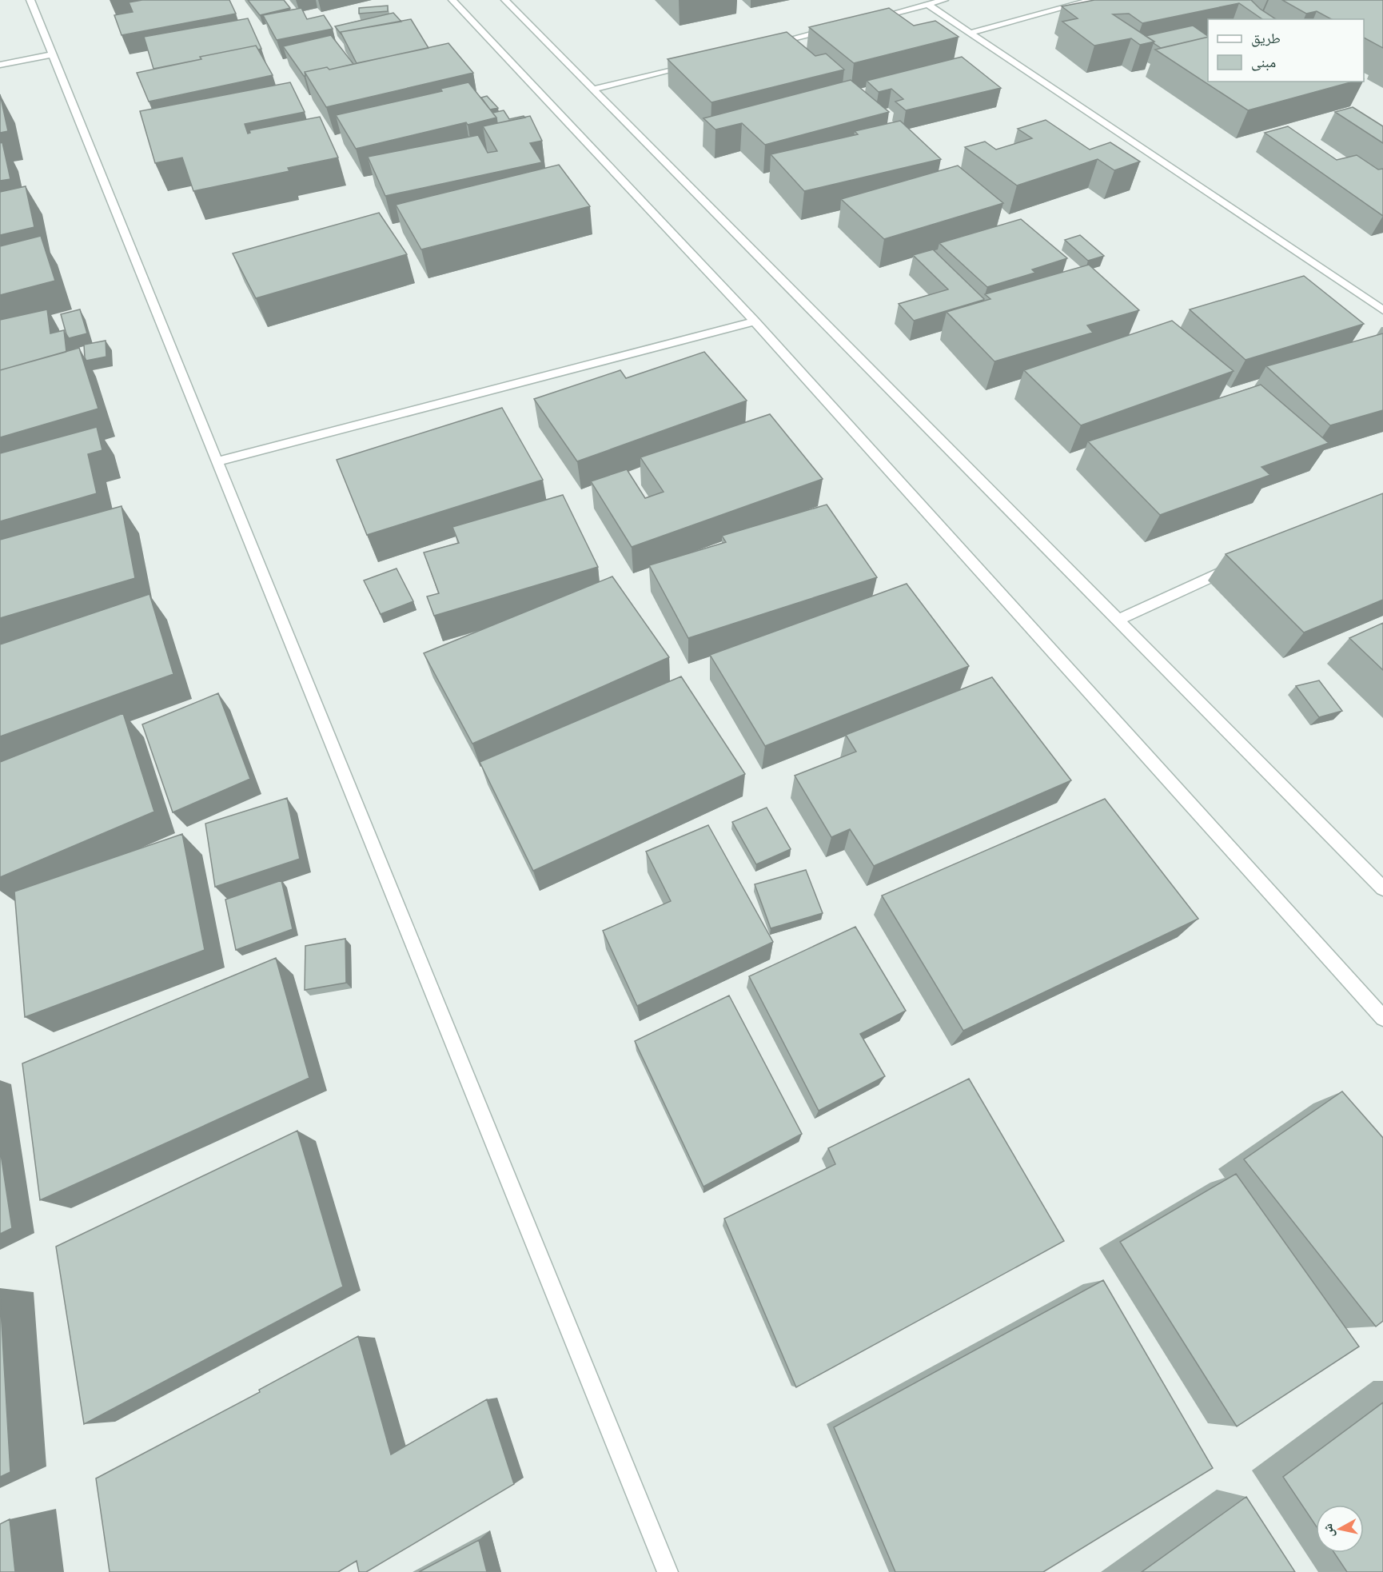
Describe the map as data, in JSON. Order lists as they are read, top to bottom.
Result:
{
  "legend": ["طريق", "مبنى"],
  "north": "left"
}
